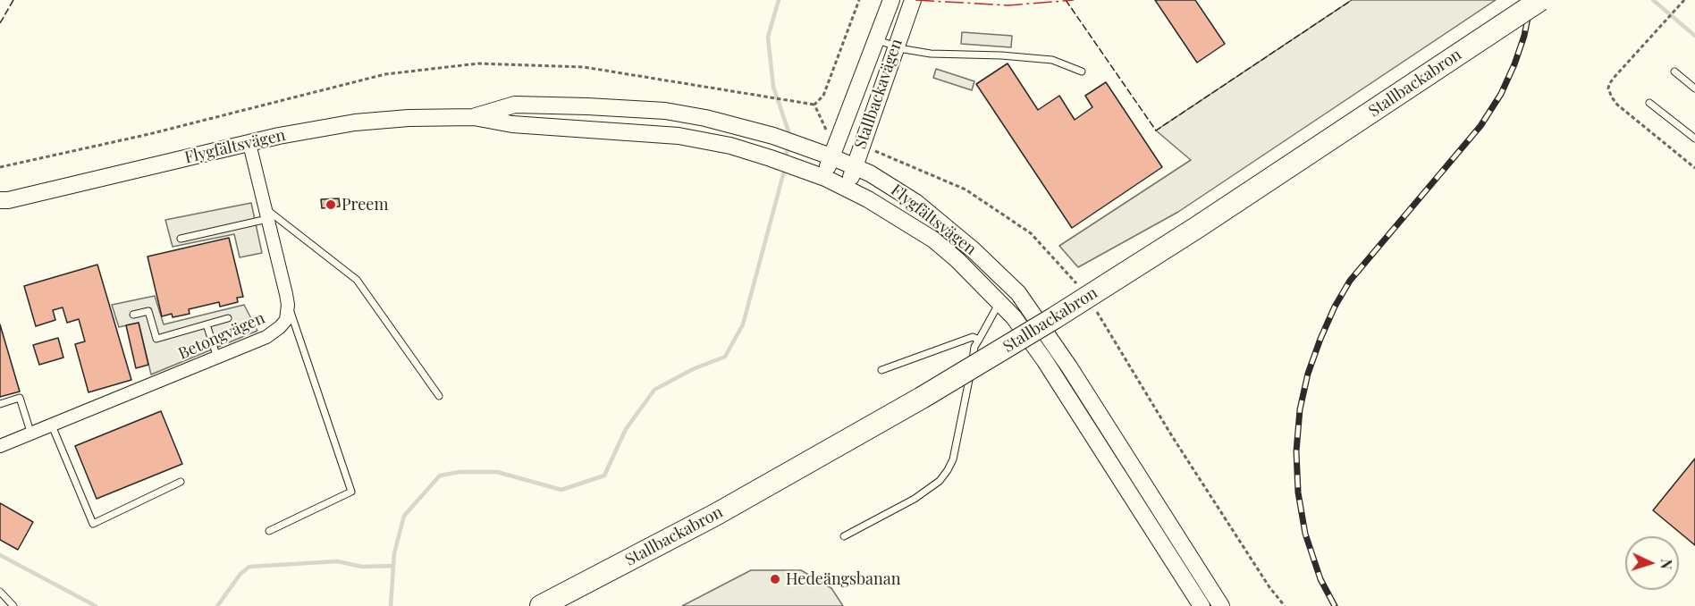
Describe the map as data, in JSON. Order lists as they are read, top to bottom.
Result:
{
  "streets": {
    "highway": ["Stallbackabron"],
    "street": ["Stallbackavägen", "Flygfältsvägen", "Betongvägen"]
  },
  "crossings": [
    ["Stallbackavägen", "Flygfältsvägen"]
  ],
  "places": ["Preem", "Hedeängsbanan"],
  "north": "right"
}
